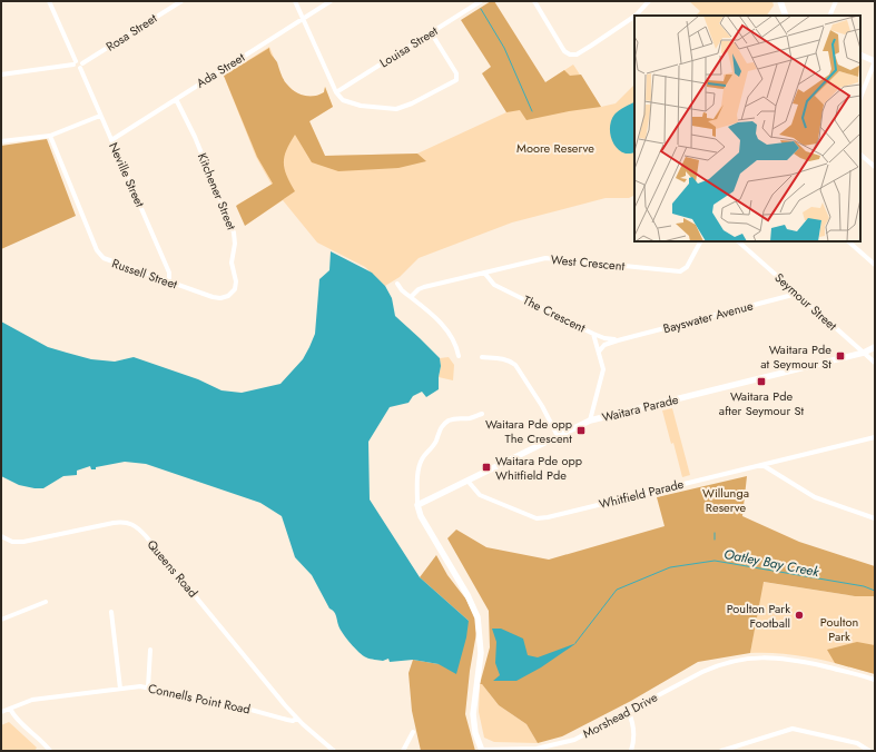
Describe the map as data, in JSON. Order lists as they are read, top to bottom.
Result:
{
  "streets": {
    "street": [
      "Rosa Street",
      "Louisa Street",
      "Ada Street",
      "Neville Street",
      "Kitchener Street",
      "West Crescent",
      "Russell Street",
      "Seymour Street",
      "The Crescent",
      "Bayswater Avenue",
      "Waitara Parade",
      "Whitfield Parade",
      "Queens Road",
      "Connells Point Road",
      "Morshead Drive"
    ]
  },
  "crossings": [
    ["Rosa Street", "Neville Street"],
    ["Ada Street", "Neville Street"],
    ["Ada Street", "Kitchener Street"],
    ["Neville Street", "Russell Street"],
    ["Kitchener Street", "Russell Street"],
    ["West Crescent", "The Crescent"],
    ["Seymour Street", "Bayswater Avenue"],
    ["Seymour Street", "Waitara Parade"],
    ["The Crescent", "Bayswater Avenue"],
    ["The Crescent", "Waitara Parade"],
    ["Waitara Parade", "Whitfield Parade"],
    ["Waitara Parade", "Morshead Drive"],
    ["Queens Road", "Connells Point Road"]
  ],
  "water": ["Oatley Bay Creek"],
  "parks": ["Moore Reserve", "Willunga Reserve", "Poulton Park"],
  "places": {
    "transit": [
      "Waitara Pde at Seymour St",
      "Waitara Pde after Seymour St",
      "Waitara Pde opp The Crescent",
      "Waitara Pde opp Whitfield Pde"
    ],
    "other": ["Poulton Park Football"]
  }
}
